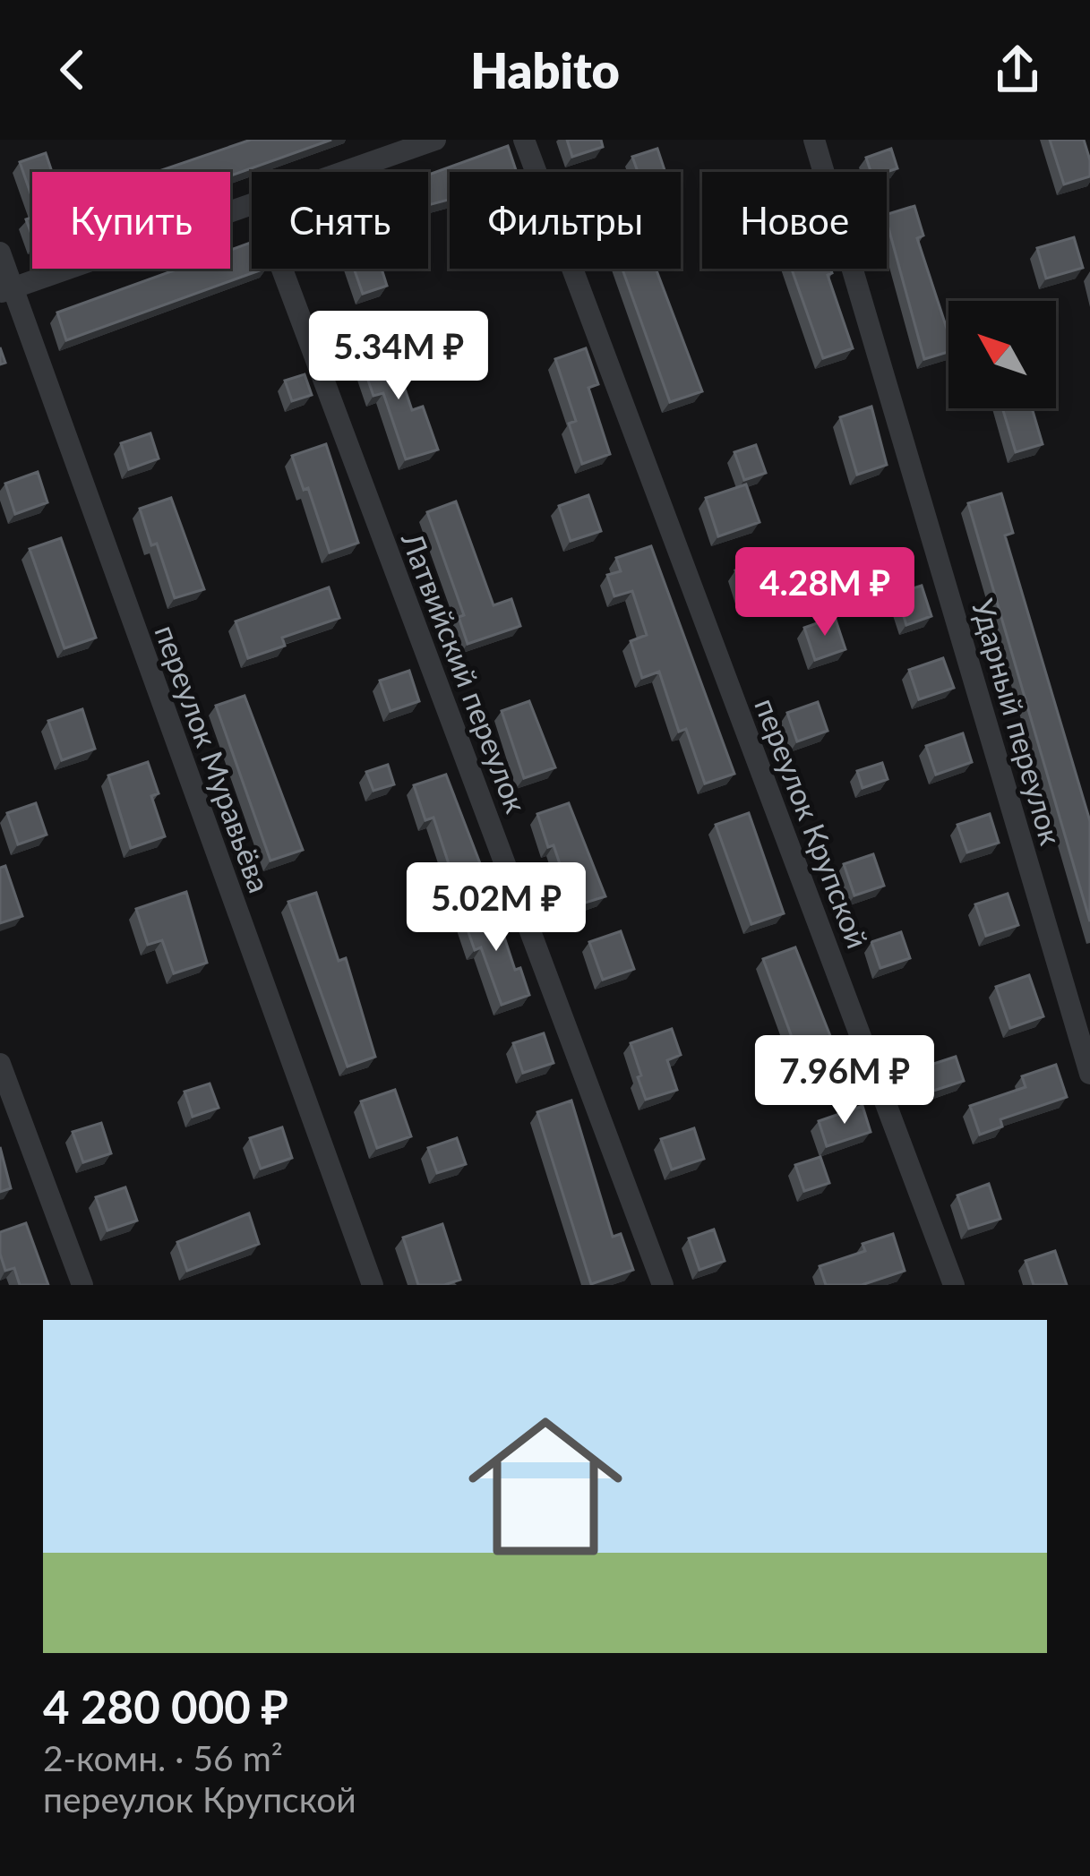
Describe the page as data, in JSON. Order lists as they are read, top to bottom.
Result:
{
  "streets": {
    "street": [
      "Латвийский переулок",
      "Ударный переулок",
      "переулок Муравьёва",
      "переулок Крупской"
    ]
  },
  "north": "top left",
  "page": {
    "header": "Habito",
    "chip": [
      "Купить",
      "Снять",
      "Фильтры",
      "Новое"
    ],
    "price": [
      "5.34M ₽",
      "4.28M ₽",
      "5.02M ₽",
      "7.96M ₽"
    ],
    "list": [
      {
        "name": "4 280 000 ₽",
        "note": "2-комн. · 56 m² · переулок Крупской"
      }
    ]
  }
}
